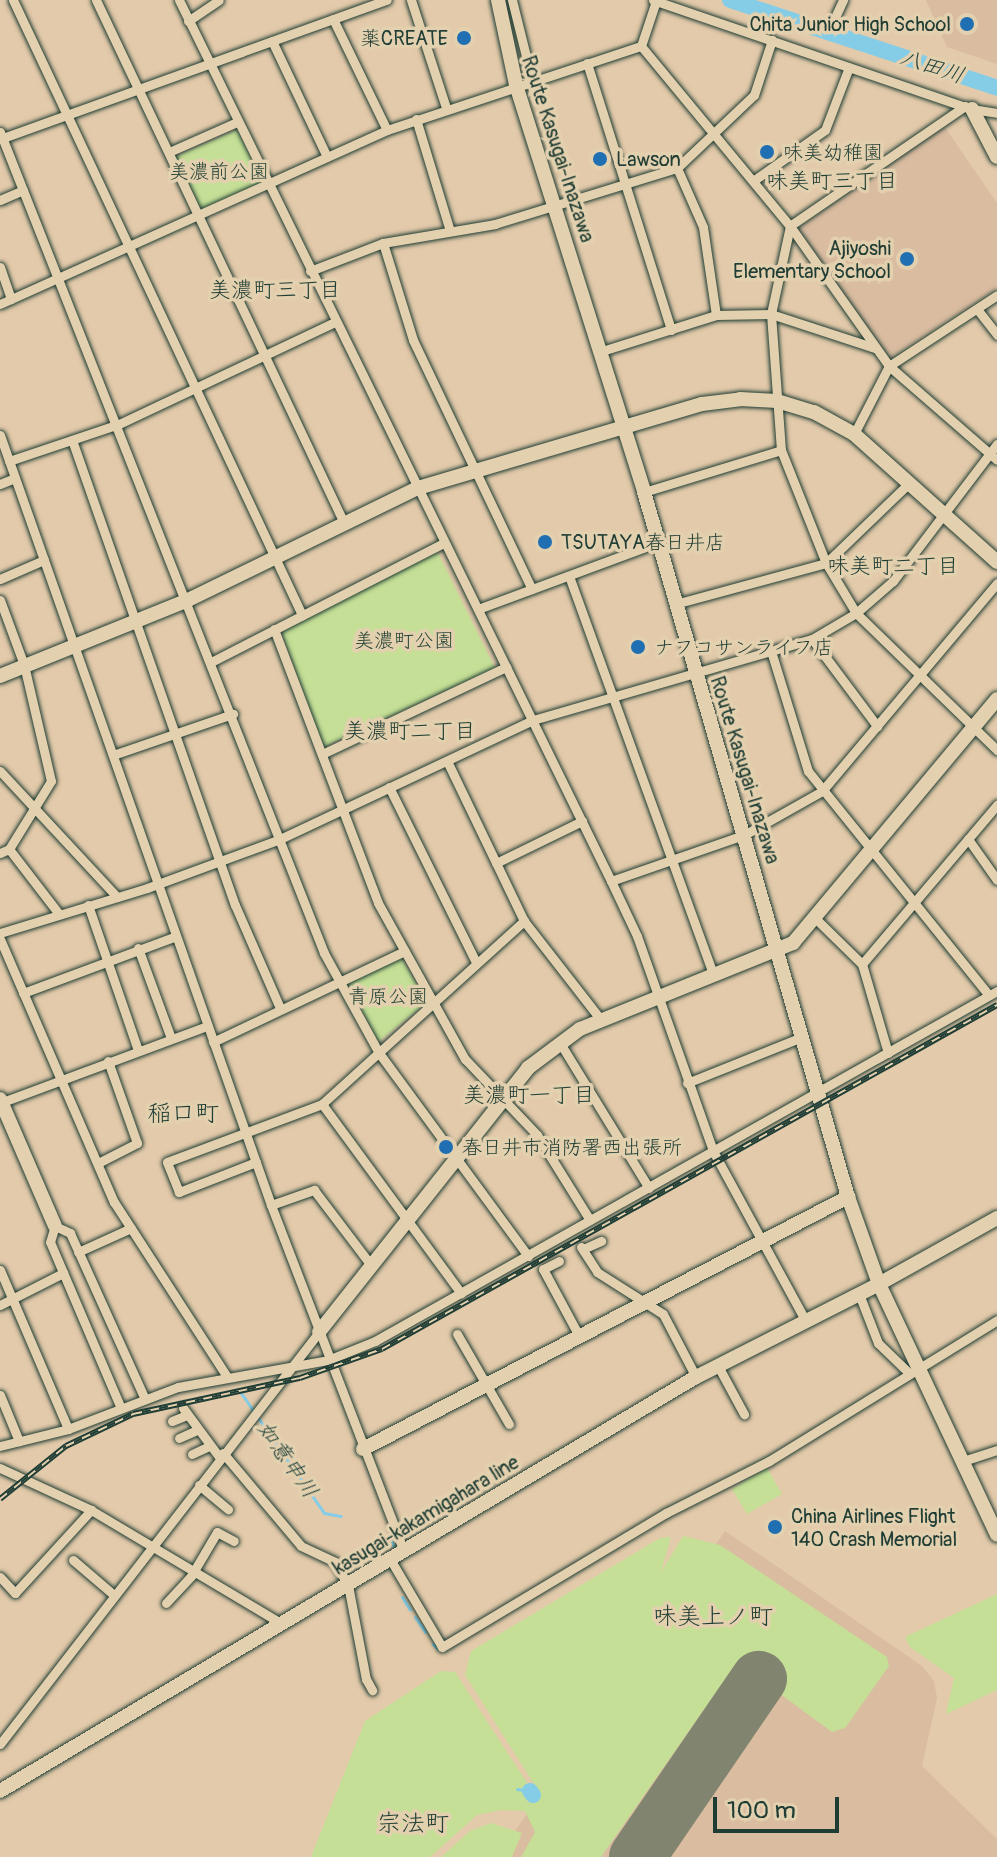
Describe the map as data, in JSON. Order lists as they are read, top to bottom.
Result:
{
  "streets": {
    "street": ["Route Kasugai-Inazawa", "kasugai-kakamigahara line"]
  },
  "crossings": [
    ["Route Kasugai-Inazawa", "kasugai-kakamigahara line"]
  ],
  "districts": [
    "味美町三丁目",
    "美濃町三丁目",
    "味美町二丁目",
    "美濃町二丁目",
    "美濃町一丁目",
    "稲口町",
    "味美上ノ町",
    "宗法町"
  ],
  "water": ["八田川", "如意申川"],
  "parks": ["美濃前公園", "美濃町公園", "青原公園"],
  "places": [
    "Chita Junior High School",
    "薬CREATE",
    "味美幼稚園",
    "Lawson",
    "Ajiyoshi Elementary School",
    "TSUTAYA春日井店",
    "ナフコサンライフ店",
    "春日井市消防署西出張所",
    "China Airlines Flight 140 Crash Memorial"
  ],
  "scale_bar": "100 m"
}
